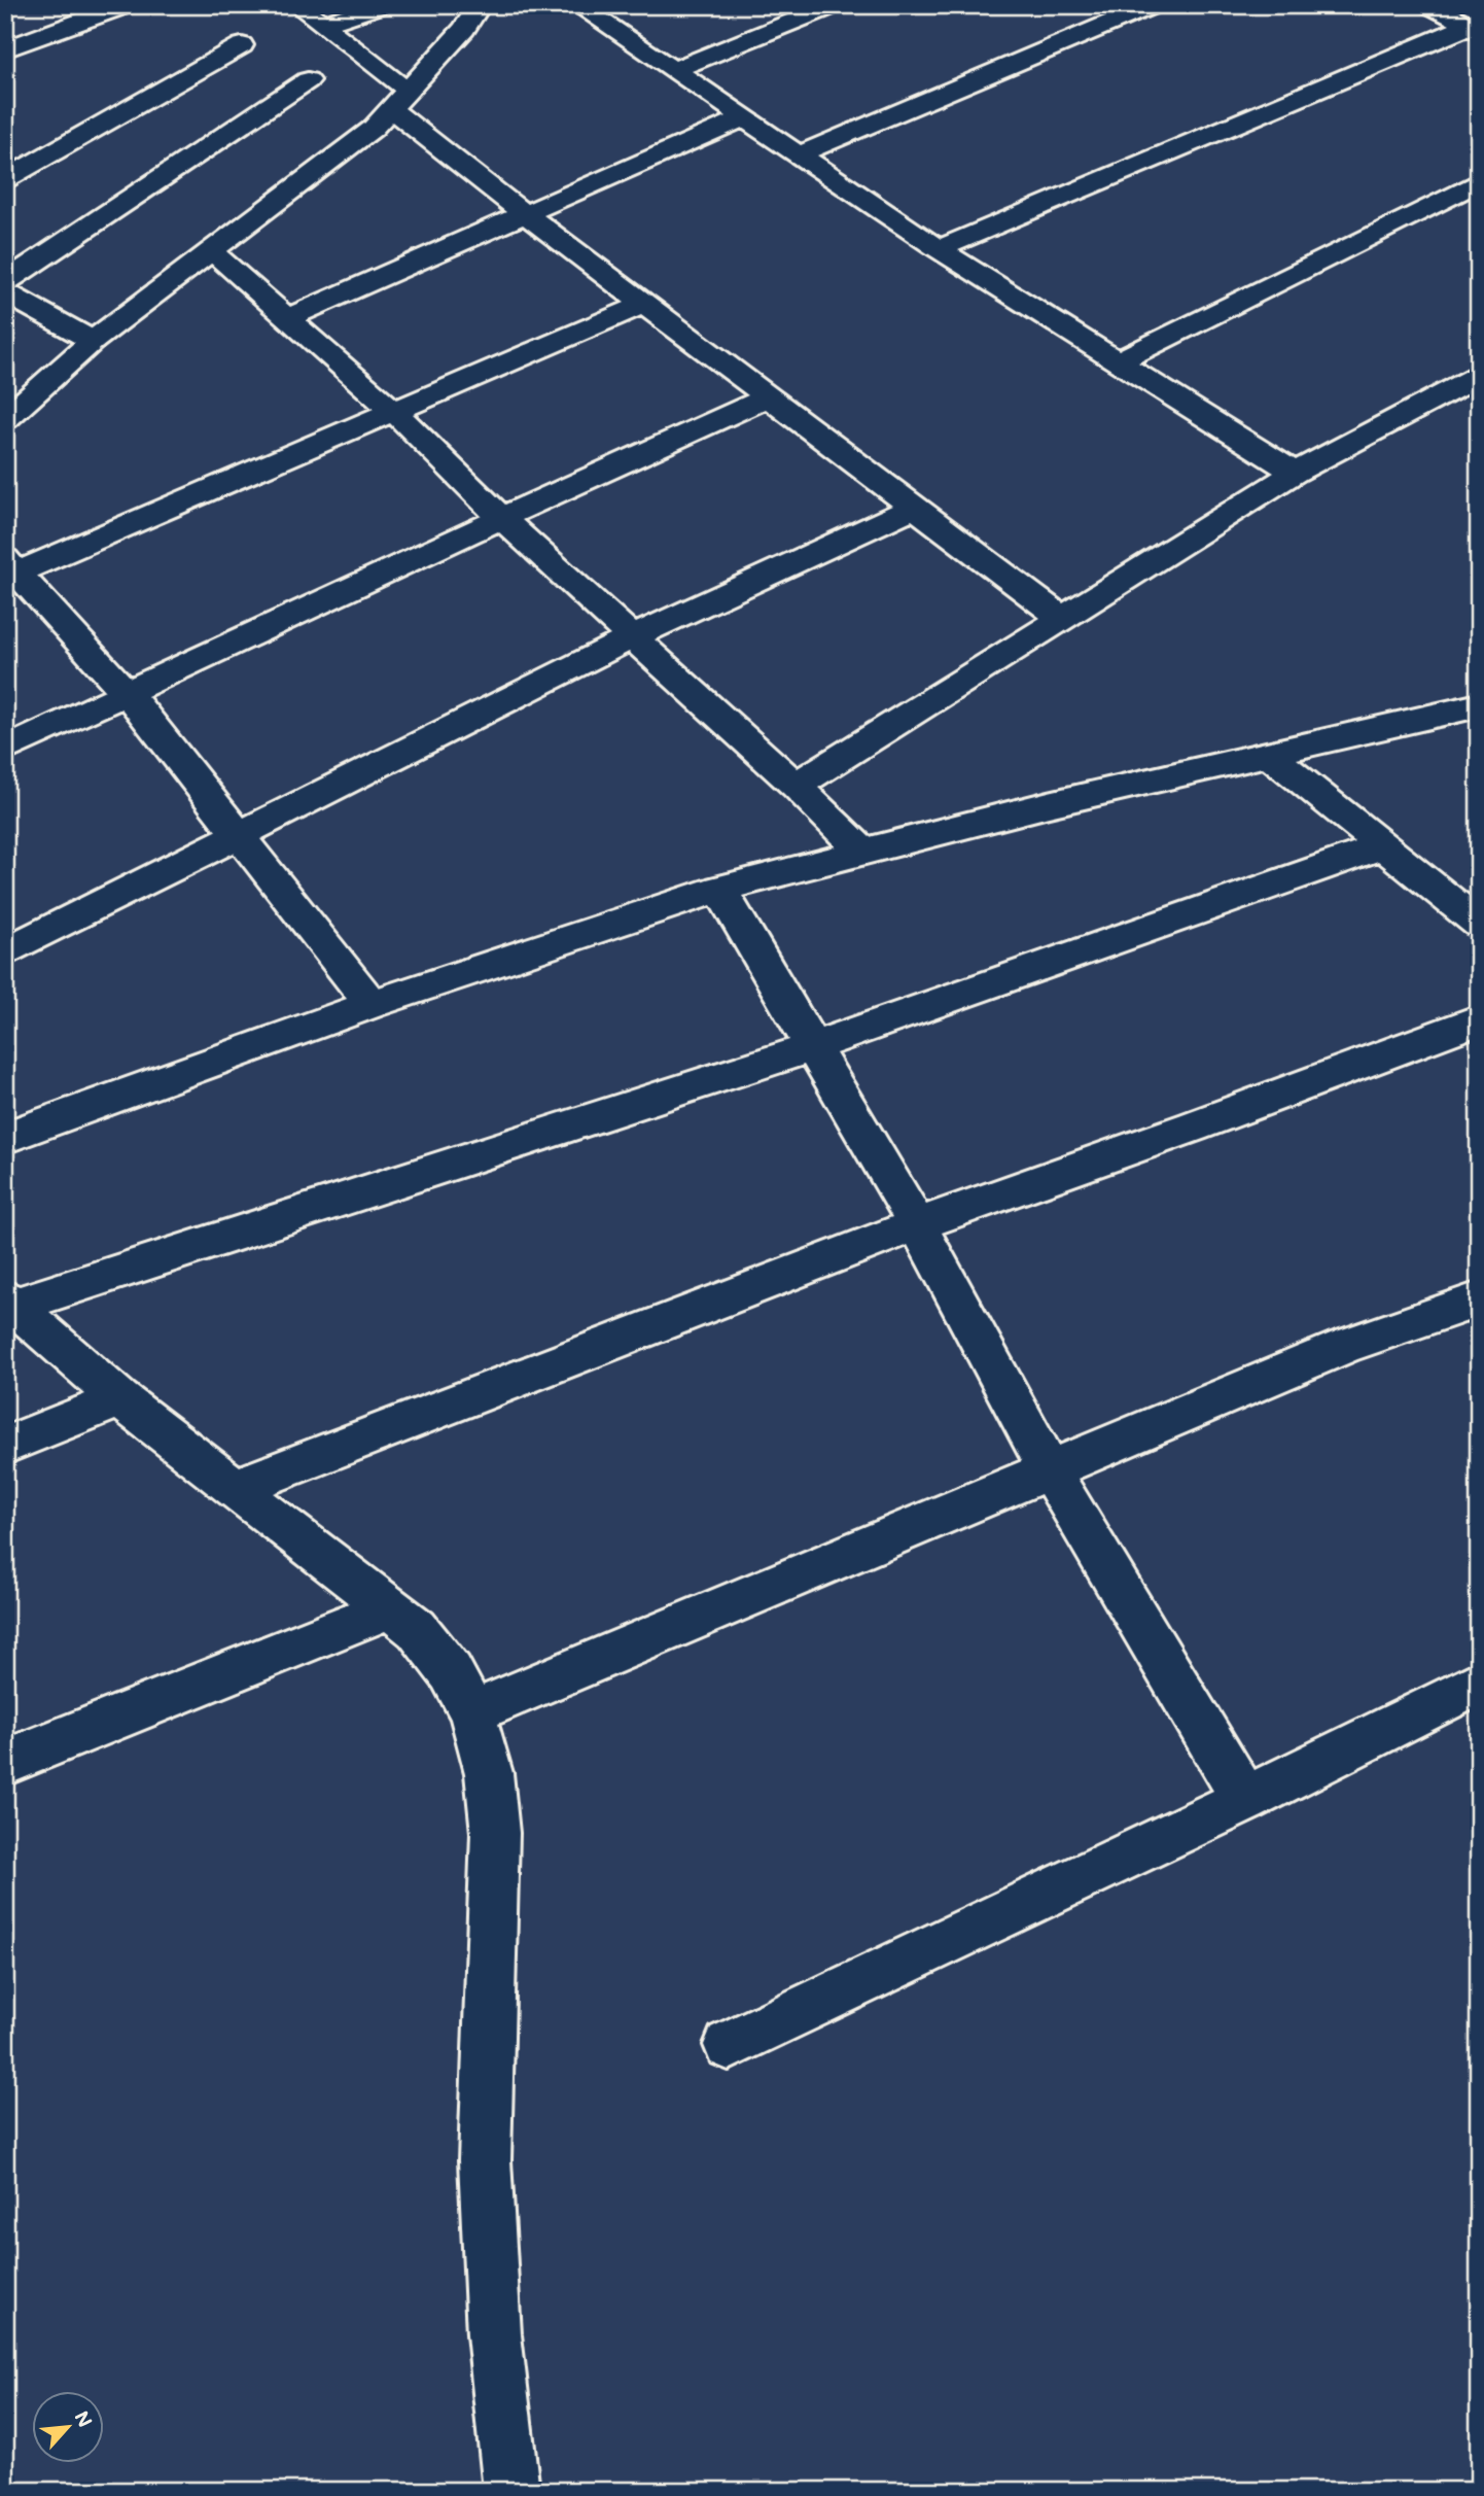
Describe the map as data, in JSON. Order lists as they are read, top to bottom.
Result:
{
  "north": "top right"
}
